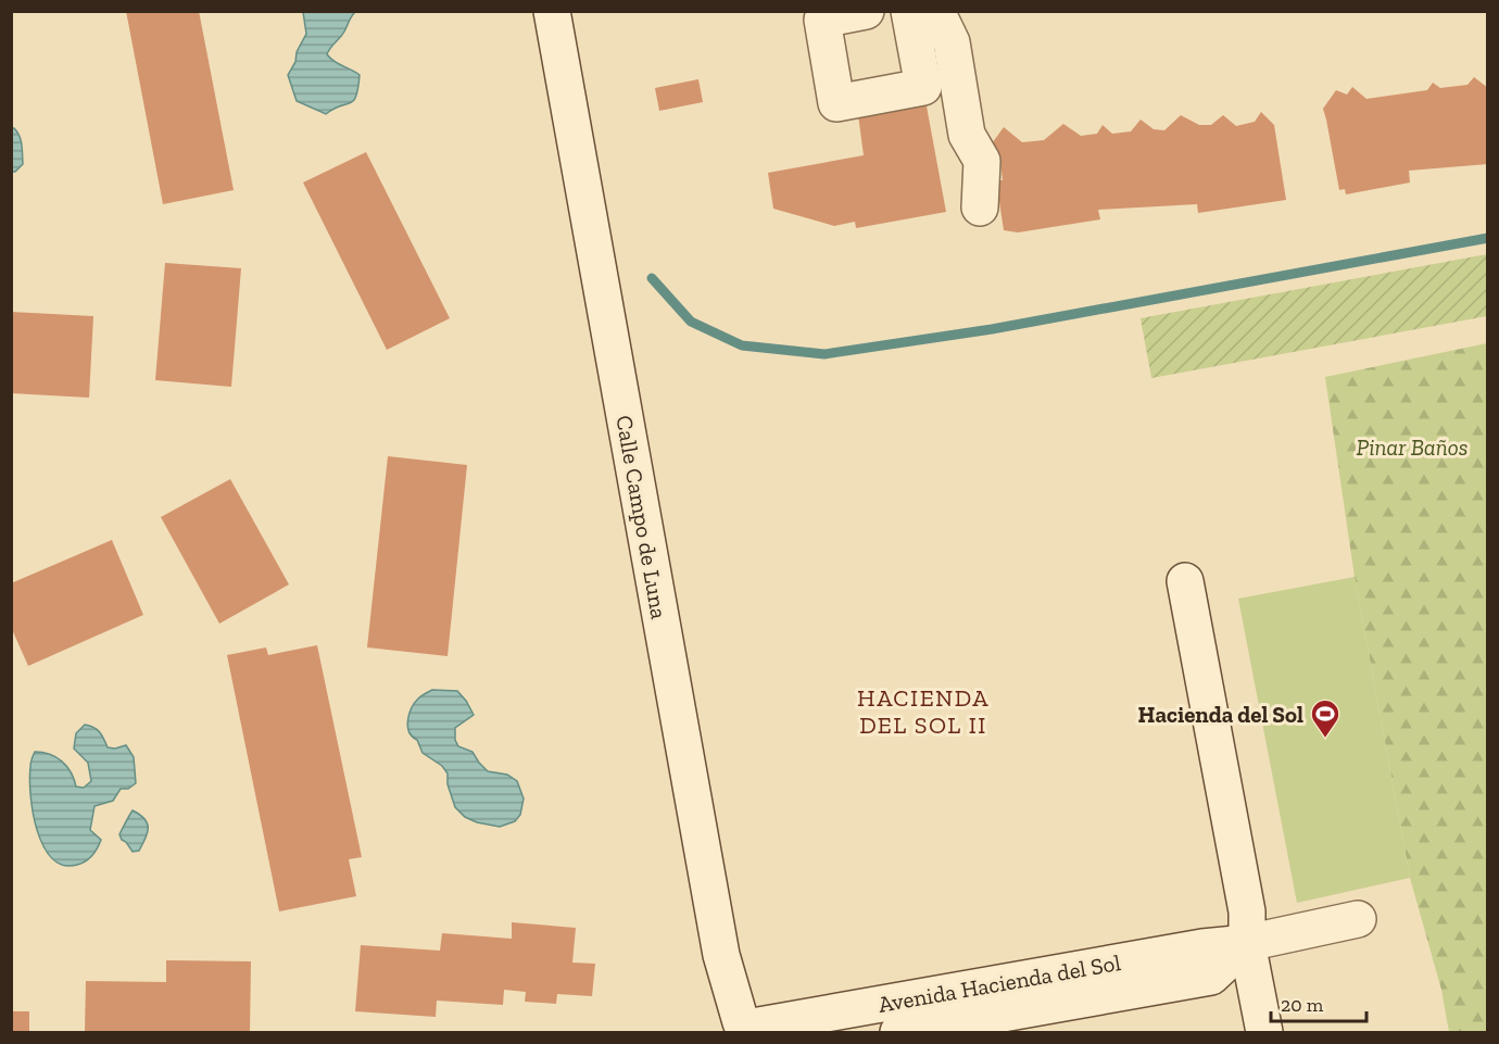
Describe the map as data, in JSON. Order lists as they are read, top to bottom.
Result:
{
  "streets": {
    "street": ["Calle Campo de Luna", "Avenida Hacienda del Sol"]
  },
  "crossings": [
    ["Calle Campo de Luna", "Avenida Hacienda del Sol"]
  ],
  "districts": ["HACIENDA DEL SOL II"],
  "parks": ["Pinar Baños"],
  "places": {
    "sports": ["Hacienda del Sol"]
  },
  "scale_bar": "20 m"
}
